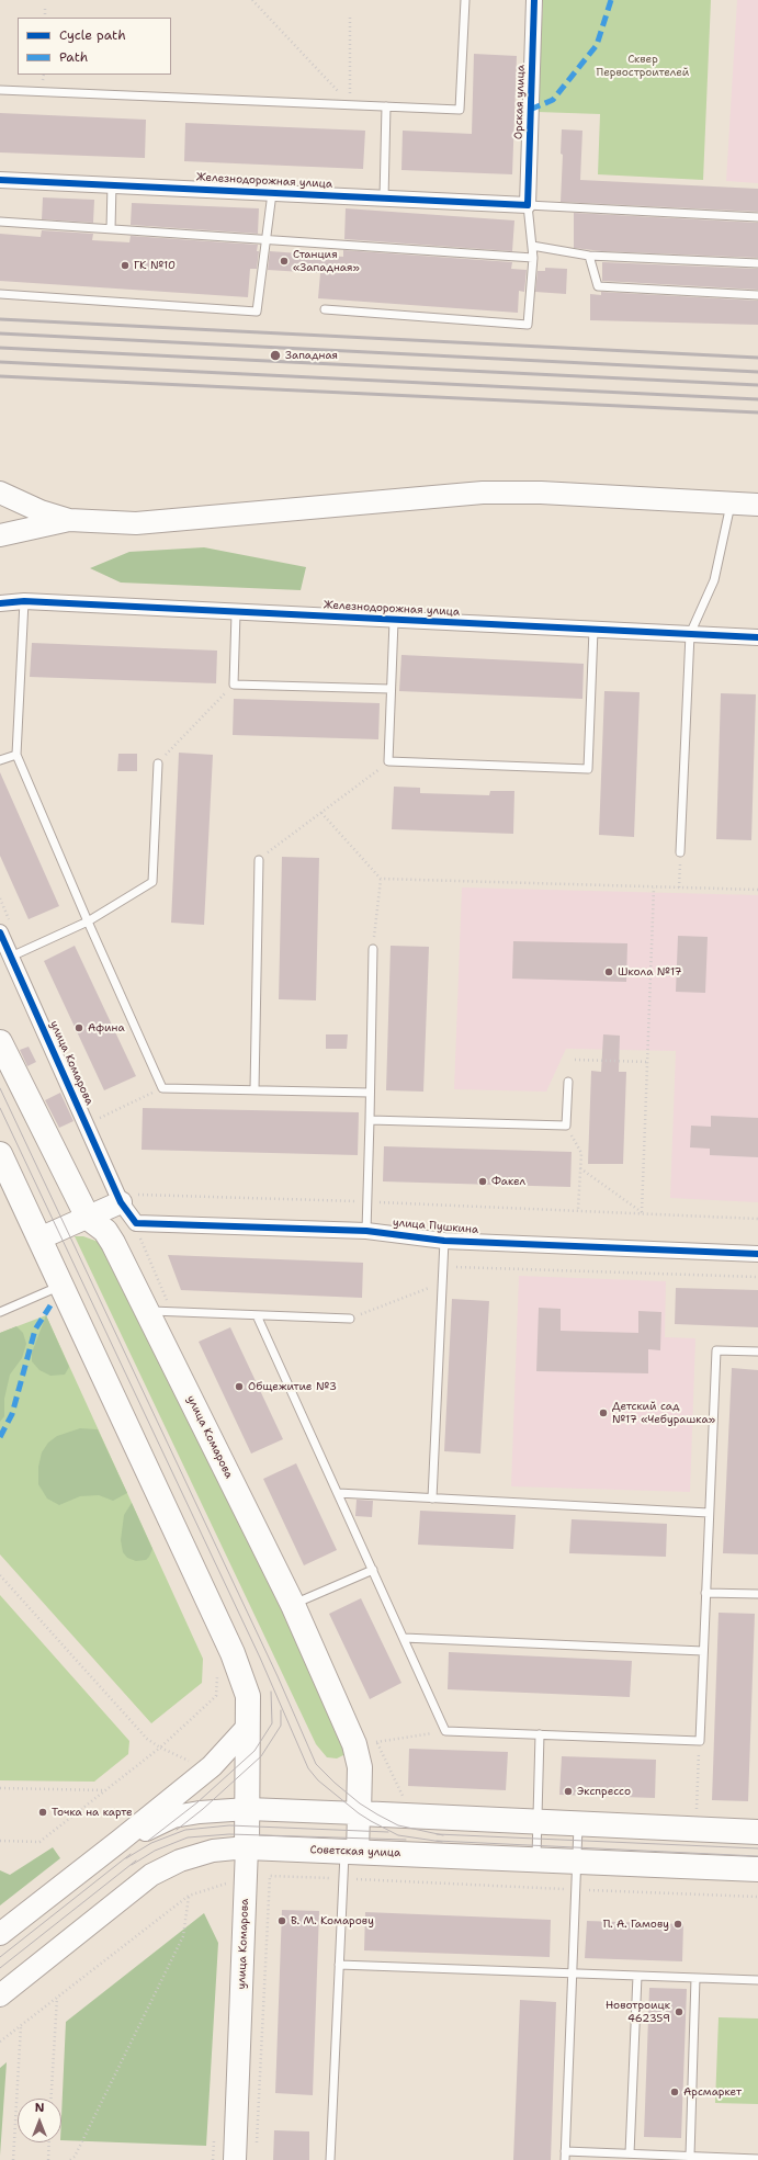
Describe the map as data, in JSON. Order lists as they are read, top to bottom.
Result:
{
  "streets": {
    "main road": ["улица Комарова", "Советская улица"],
    "street": ["Орская улица", "Железнодорожная улица", "улица Пушкина"]
  },
  "crossings": [
    ["Орская улица", "Железнодорожная улица"],
    ["улица Комарова", "улица Пушкина"],
    ["улица Комарова", "Советская улица"]
  ],
  "parks": ["Сквер Первостроителей"],
  "places": [
    "Станция «Западная»",
    "ГК №10",
    "Западная",
    "Школа №17",
    "Афина",
    "Факел",
    "Общежитие №3",
    "Детский сад №17 «Чебурашка»",
    "Экспрессо",
    "Точка на карте",
    "В. М. Комарову",
    "П. А. Гамову",
    "Новотроицк 462359",
    "Арсмаркет"
  ],
  "legend": ["Cycle path", "Path"],
  "north": "top"
}
